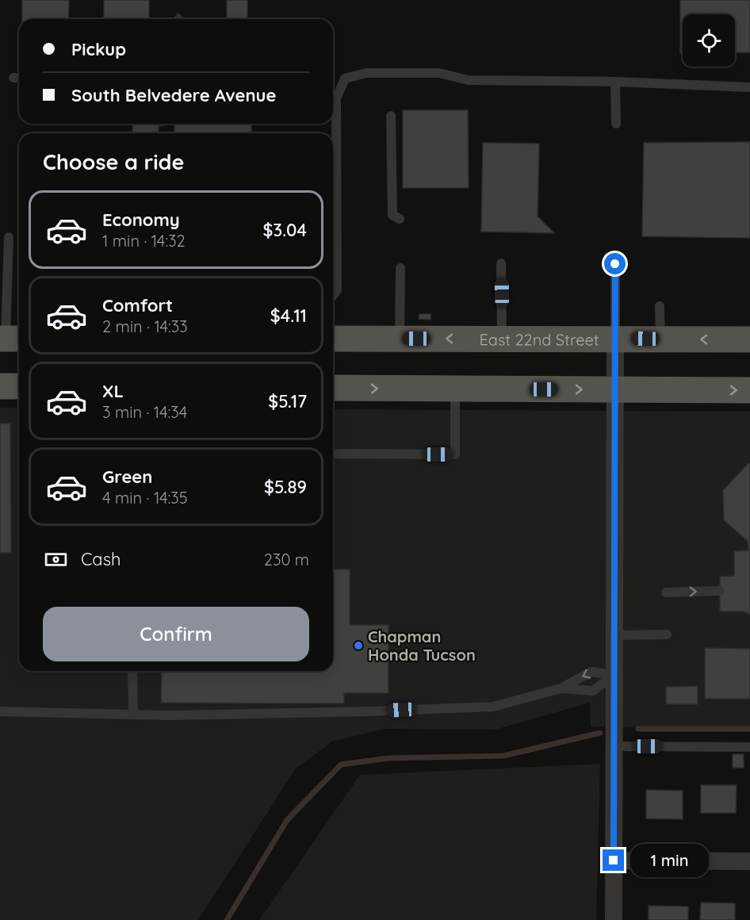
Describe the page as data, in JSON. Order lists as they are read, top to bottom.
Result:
{
  "streets": {
    "main road": ["East 22nd Street"]
  },
  "places": ["Chapman Honda Tucson"],
  "page": {
    "banner": ["Pickup", "South Belvedere Avenue"],
    "heading": "Choose a ride",
    "list": [
      {
        "name": "Economy",
        "note": "1 min · 14:32",
        "value": "$3.04"
      },
      {
        "name": "Comfort",
        "note": "2 min · 14:33",
        "value": "$4.11"
      },
      {
        "name": "XL",
        "note": "3 min · 14:34",
        "value": "$5.17"
      },
      {
        "name": "Green",
        "note": "4 min · 14:35",
        "value": "$5.89"
      }
    ],
    "pay": ["Cash", "230 m"],
    "buttons": "Confirm",
    "bubble": "1 min"
  }
}
